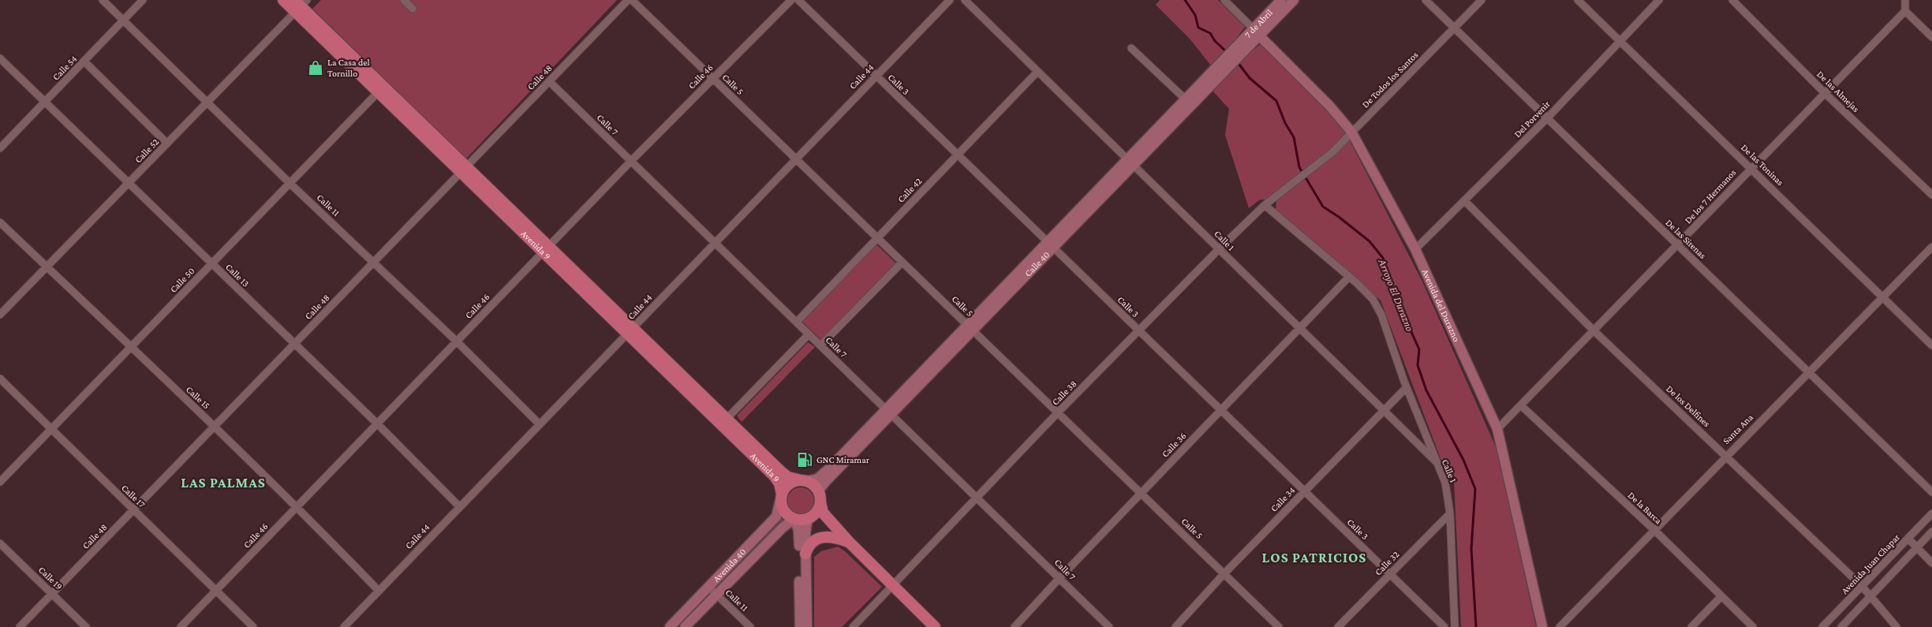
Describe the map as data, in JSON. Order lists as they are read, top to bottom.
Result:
{
  "streets": {
    "main road": [
      "7 de Abril",
      "Avenida 9",
      "Calle 40",
      "Avenida del Durazno",
      "Avenida 40"
    ],
    "street": [
      "Calle 54",
      "Calle 46",
      "Calle 44",
      "Calle 48",
      "De Todos los Santos",
      "Calle 5",
      "Calle 3",
      "De las Almejas",
      "Del Porvenir",
      "Calle 7",
      "Calle 52",
      "De las Toninas",
      "Calle 42",
      "De los 7 Hermanos",
      "Calle 11",
      "De las Sirenas",
      "Calle 1",
      "Calle 13",
      "Calle 50",
      "Calle 38",
      "Calle 15",
      "De los Delfines",
      "Santa Ana",
      "Calle 36",
      "Calle 17",
      "Calle 34",
      "De la Barca",
      "Calle 32",
      "Avenida Juan Chapar",
      "Calle 19"
    ]
  },
  "crossings": [
    ["7 de Abril", "Calle 40"],
    ["7 de Abril", "Avenida del Durazno"],
    ["Calle 54", "Calle 11"],
    ["Calle 54", "Calle 13"],
    ["Calle 46", "Calle 5"],
    ["Calle 46", "Calle 7"],
    ["Calle 46", "Calle 11"],
    ["Calle 46", "Avenida 9"],
    ["Calle 46", "Calle 13"],
    ["Calle 46", "Calle 15"],
    ["Calle 46", "Calle 17"],
    ["Calle 44", "Calle 5"],
    ["Calle 44", "Calle 3"],
    ["Calle 44", "Calle 7"],
    ["Calle 44", "Calle 11"],
    ["Calle 44", "Avenida 9"],
    ["Calle 44", "Calle 13"],
    ["Calle 44", "Calle 15"],
    ["Calle 48", "Calle 7"],
    ["Calle 48", "Calle 11"],
    ["Calle 48", "Avenida 9"],
    ["Calle 48", "Calle 13"],
    ["Calle 48", "Calle 15"],
    ["Calle 48", "Calle 17"],
    ["Calle 48", "Calle 19"],
    ["De Todos los Santos", "De las Sirenas"],
    ["De Todos los Santos", "Avenida del Durazno"],
    ["De Todos los Santos", "Calle 38"],
    ["Calle 5", "Calle 42"],
    ["Calle 5", "Calle 40"],
    ["Calle 5", "Calle 38"],
    ["Calle 5", "Calle 36"],
    ["Calle 5", "Calle 34"],
    ["Calle 3", "Calle 42"],
    ["Calle 3", "Calle 40"],
    ["Calle 3", "Calle 38"],
    ["Calle 3", "Calle 36"],
    ["Calle 3", "Calle 34"],
    ["Calle 3", "Calle 32"],
    ["De las Almejas", "De los 7 Hermanos"],
    ["Del Porvenir", "De las Toninas"],
    ["Del Porvenir", "De las Sirenas"],
    ["Del Porvenir", "Avenida del Durazno"],
    ["Del Porvenir", "De los Delfines"],
    ["Calle 7", "Calle 42"],
    ["Calle 7", "Calle 40"],
    ["Calle 7", "Calle 38"],
    ["Calle 7", "Calle 36"],
    ["Calle 52", "Calle 11"],
    ["Calle 52", "Avenida 9"],
    ["Calle 52", "Calle 13"],
    ["Calle 52", "Calle 15"],
    ["De las Toninas", "De los 7 Hermanos"],
    ["De las Toninas", "Santa Ana"],
    ["Calle 42", "Calle 1"],
    ["De los 7 Hermanos", "De las Sirenas"],
    ["De los 7 Hermanos", "Avenida del Durazno"],
    ["De los 7 Hermanos", "De los Delfines"],
    ["De los 7 Hermanos", "De la Barca"],
    ["Calle 11", "Calle 50"],
    ["Calle 11", "Avenida 40"],
    ["De las Sirenas", "Santa Ana"],
    ["Calle 1", "Calle 40"],
    ["Calle 1", "Calle 38"],
    ["Calle 1", "Calle 36"],
    ["Calle 1", "Calle 34"],
    ["Calle 1", "Calle 32"],
    ["Avenida 9", "Calle 40"],
    ["Avenida 9", "Calle 50"],
    ["Avenida 9", "Avenida 40"],
    ["Calle 40", "Avenida 40"],
    ["Calle 13", "Calle 50"],
    ["Calle 50", "Calle 15"],
    ["Calle 50", "Calle 17"],
    ["De los Delfines", "Santa Ana"],
    ["De los Delfines", "Avenida Juan Chapar"],
    ["Santa Ana", "De la Barca"]
  ],
  "districts": ["LAS PALMAS", "LOS PATRICIOS"],
  "water": ["Arroyo El Durazno"],
  "places": {
    "shop": ["La Casa del Tornillo"],
    "fuel station": ["GNC Miramar"]
  }
}
